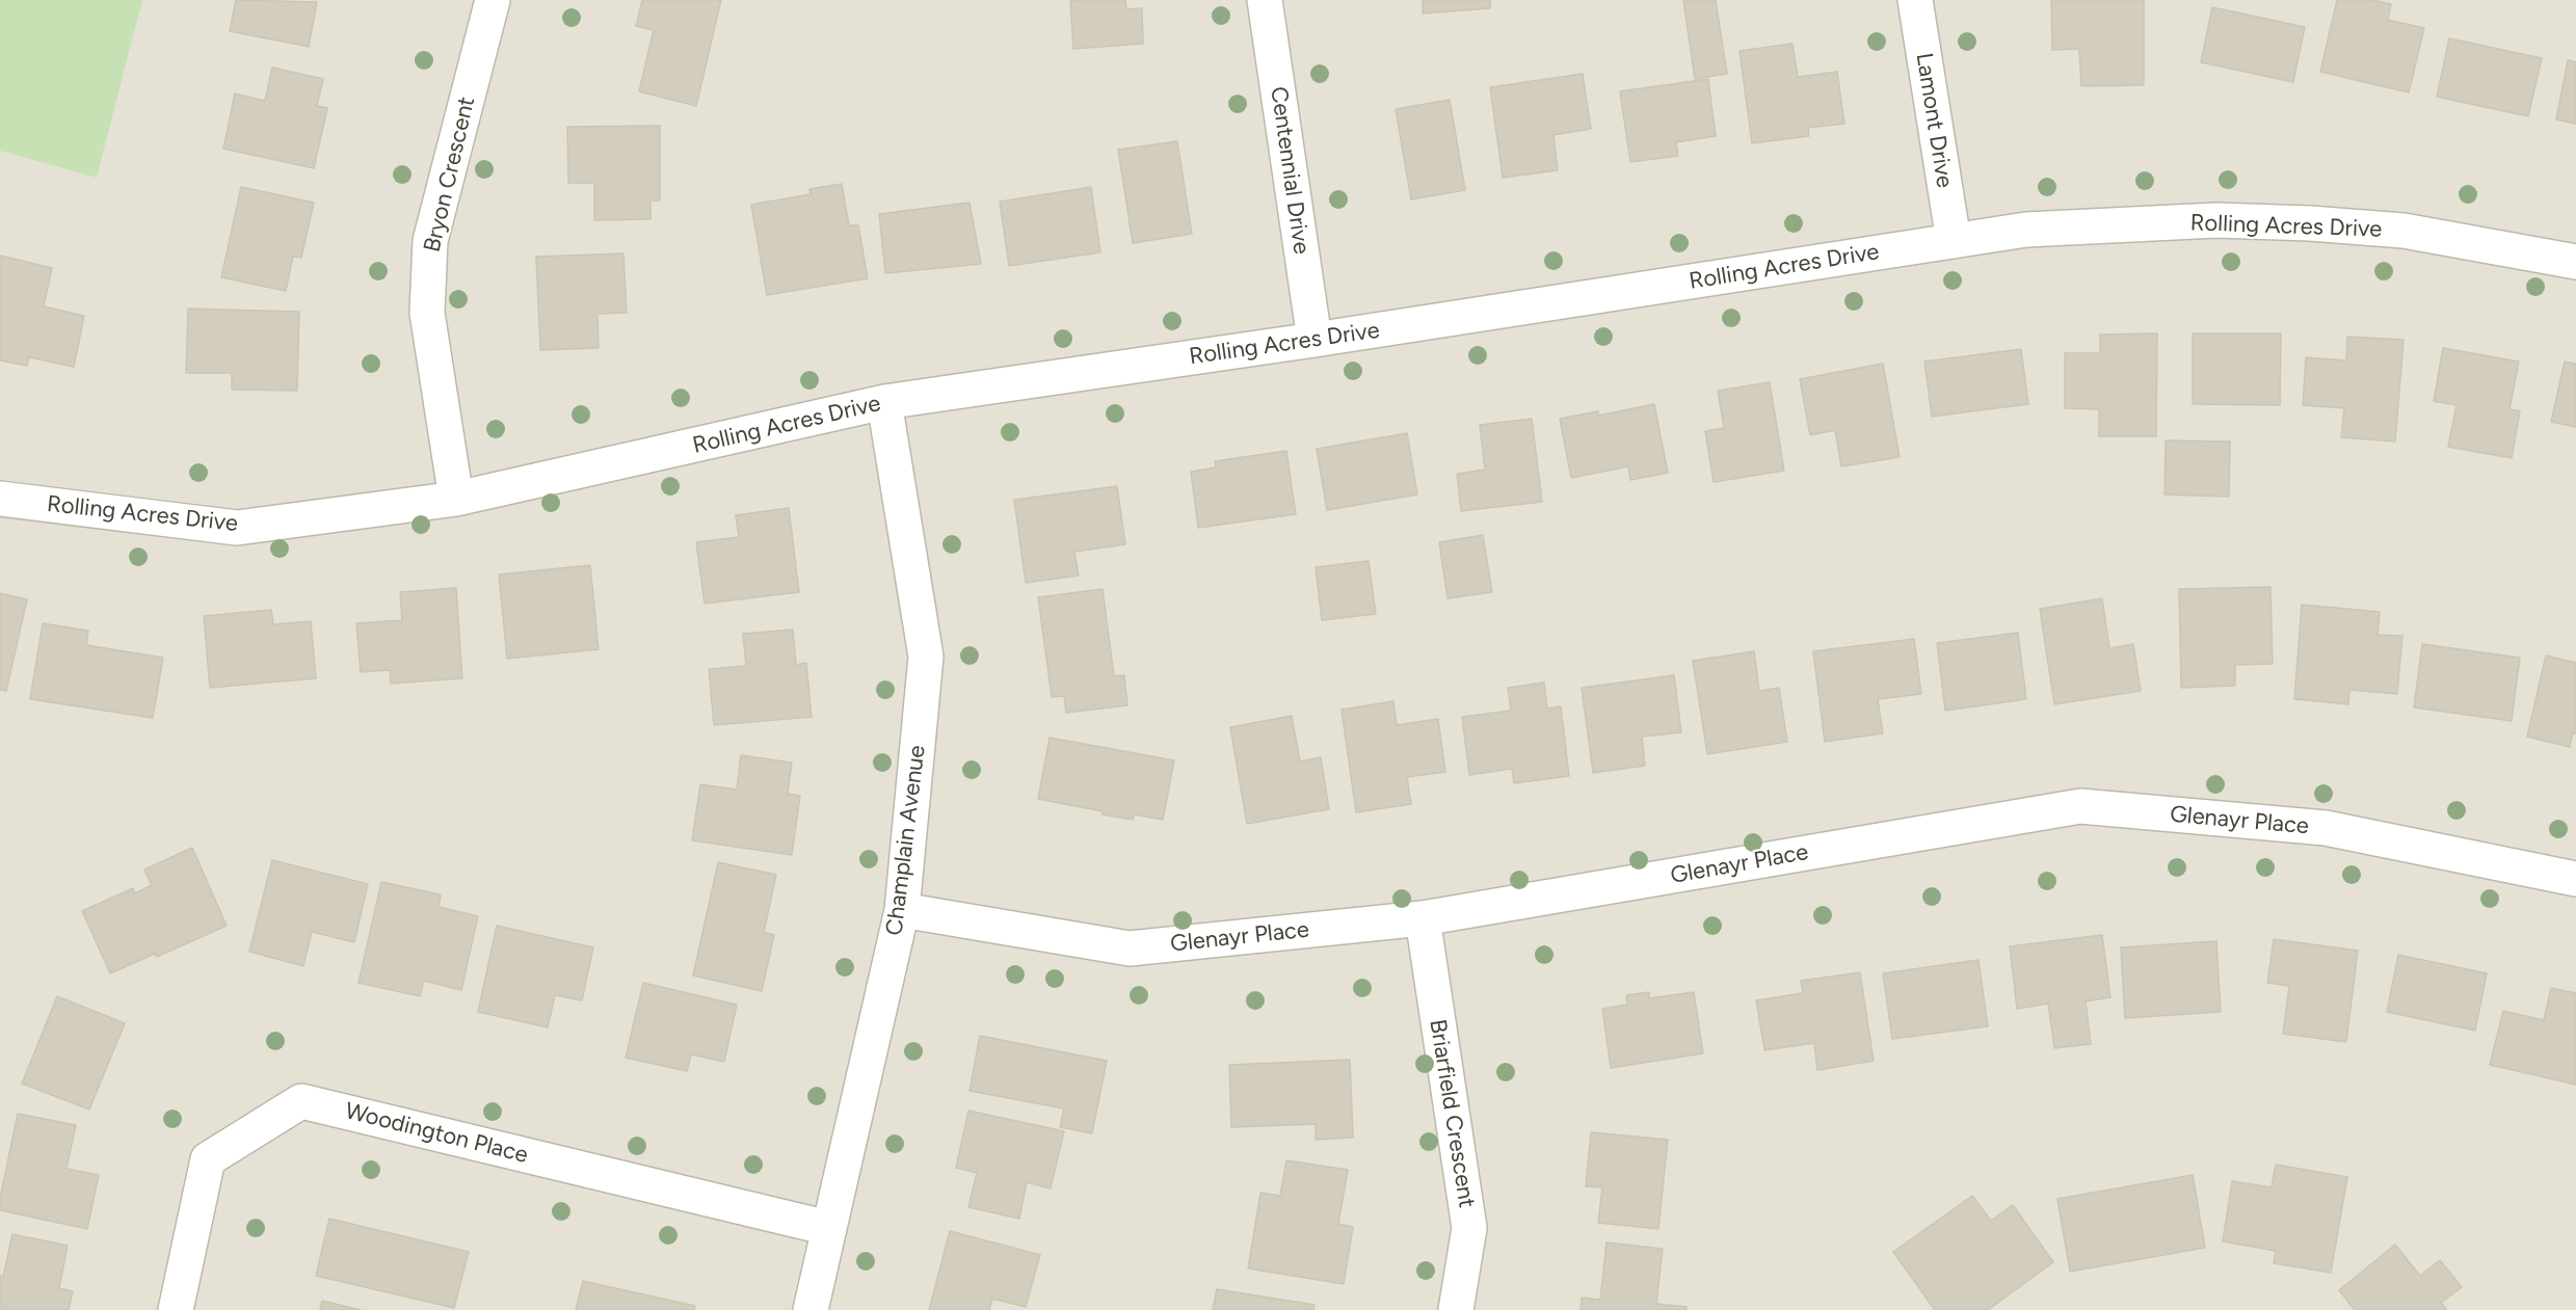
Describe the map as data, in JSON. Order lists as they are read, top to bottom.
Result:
{
  "streets": {
    "street": [
      "Lamont Drive",
      "Centennial Drive",
      "Bryon Crescent",
      "Rolling Acres Drive",
      "Glenayr Place",
      "Champlain Avenue",
      "Briarfield Crescent",
      "Woodington Place"
    ]
  },
  "crossings": [
    ["Lamont Drive", "Rolling Acres Drive"],
    ["Centennial Drive", "Rolling Acres Drive"],
    ["Bryon Crescent", "Rolling Acres Drive"],
    ["Rolling Acres Drive", "Champlain Avenue"],
    ["Glenayr Place", "Champlain Avenue"],
    ["Glenayr Place", "Briarfield Crescent"],
    ["Champlain Avenue", "Woodington Place"]
  ]
}
